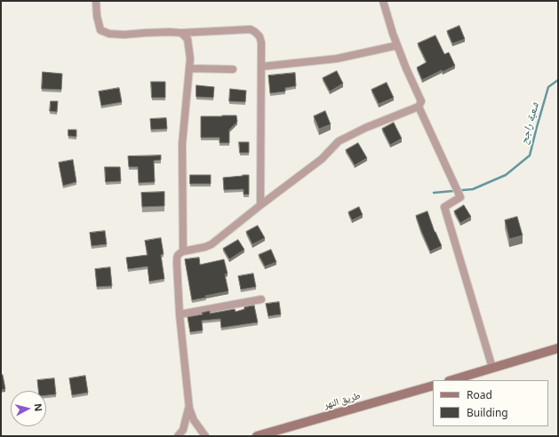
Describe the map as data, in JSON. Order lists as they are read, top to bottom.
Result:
{
  "streets": {
    "main road": ["طريق النهر"]
  },
  "water": ["شعبة راجح"],
  "legend": ["Road", "Building"],
  "north": "right"
}
